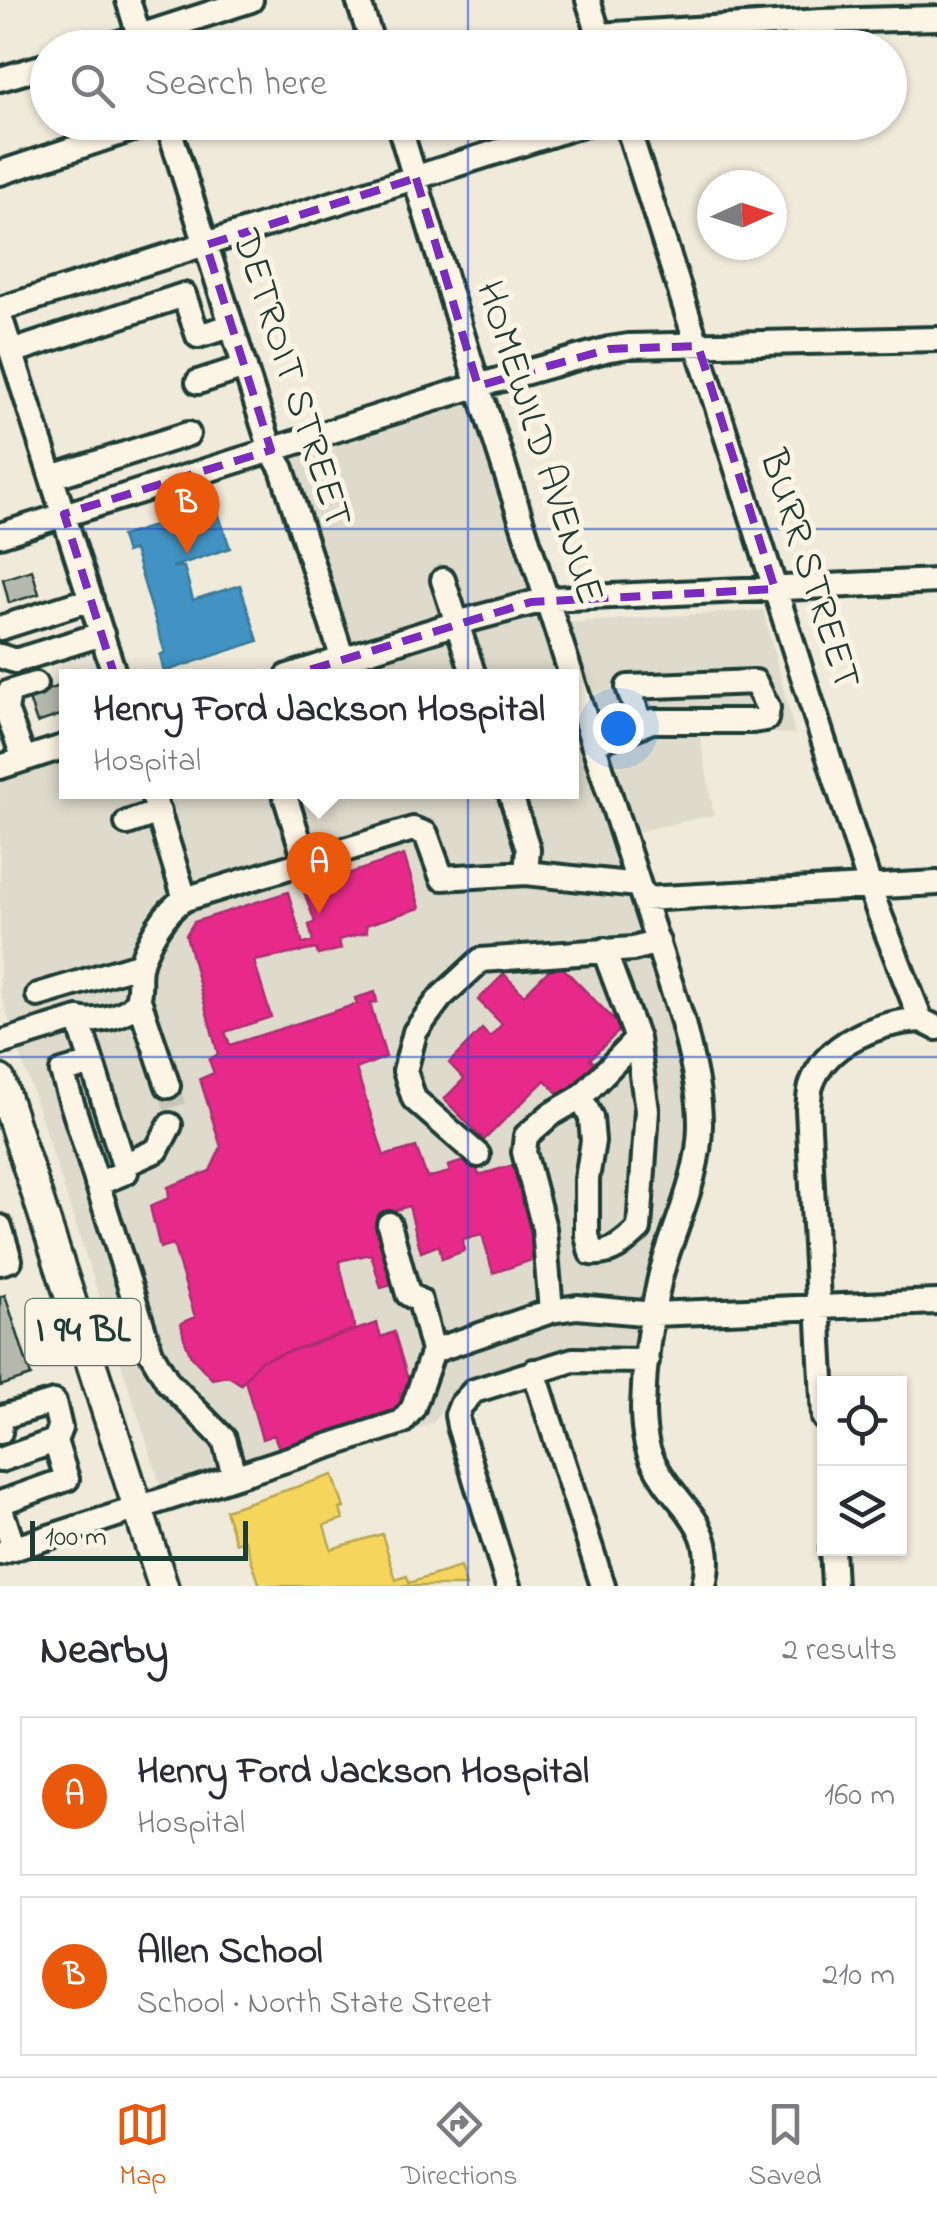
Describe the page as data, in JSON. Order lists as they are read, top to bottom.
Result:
{
  "streets": {
    "main road": ["I 94 BL"],
    "street": ["DETROIT STREET", "HOMEWILD AVENUE", "BURR STREET"]
  },
  "scale_bar": "100 m",
  "north": "right",
  "page": {
    "search": "Search here",
    "pins": ["B", "A"],
    "popup": ["Henry Ford Jackson Hospital", "Hospital"],
    "scale": "100 m",
    "heading": ["Nearby", "2 results"],
    "list": [
      {
        "mark": "A",
        "name": "Henry Ford Jackson Hospital",
        "note": "Hospital",
        "value": "160 m"
      },
      {
        "mark": "B",
        "name": "Allen School",
        "note": "School · North State Street",
        "value": "210 m"
      }
    ],
    "nav": ["Map", "Directions", "Saved"]
  }
}
